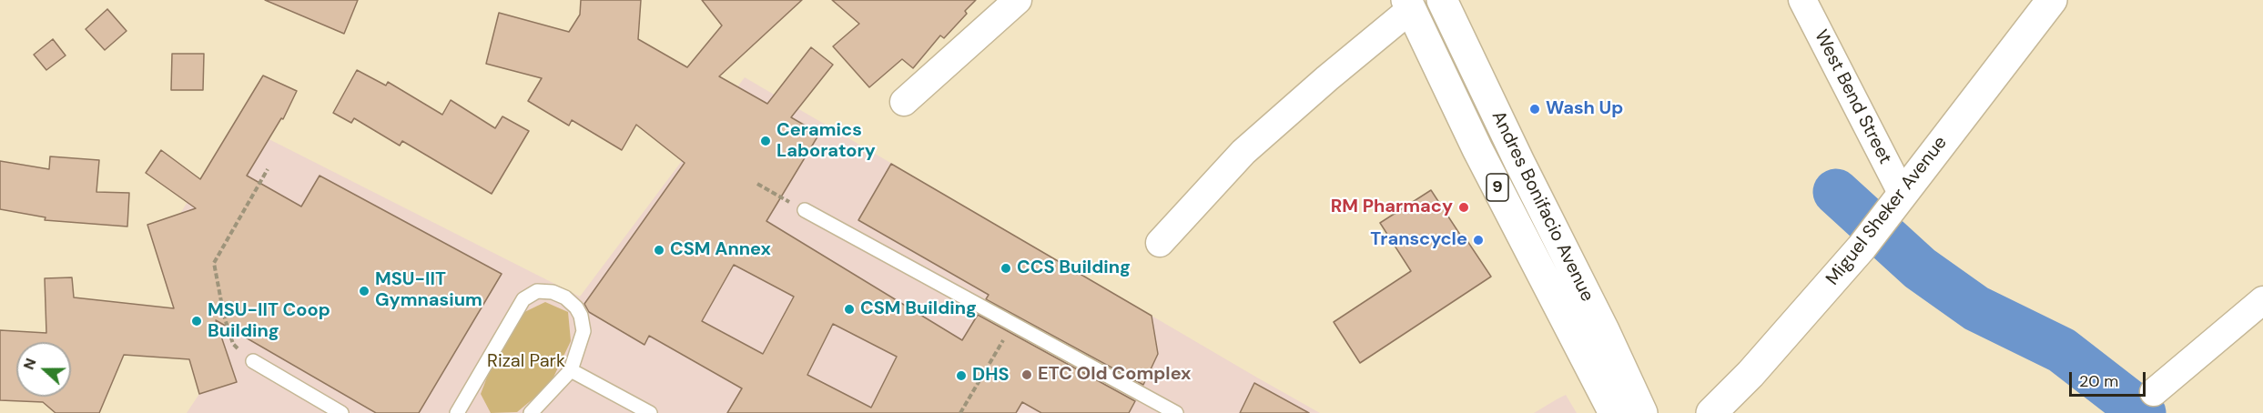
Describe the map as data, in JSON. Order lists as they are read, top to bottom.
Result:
{
  "streets": {
    "main road": ["9", "Andres Bonifacio Avenue", "Miguel Sheker Avenue"],
    "street": ["West Bend Street"]
  },
  "crossings": [
    ["West Bend Street", "Miguel Sheker Avenue"]
  ],
  "parks": ["Rizal Park"],
  "places": [
    "Wash Up",
    "Ceramics Laboratory",
    "RM Pharmacy",
    "Transcycle",
    "CSM Annex",
    "CCS Building",
    "MSU-IIT Gymnasium",
    "CSM Building",
    "MSU-IIT Coop Building",
    "ETC Old Complex",
    "DHS"
  ],
  "scale_bar": "20 m",
  "north": "left"
}
